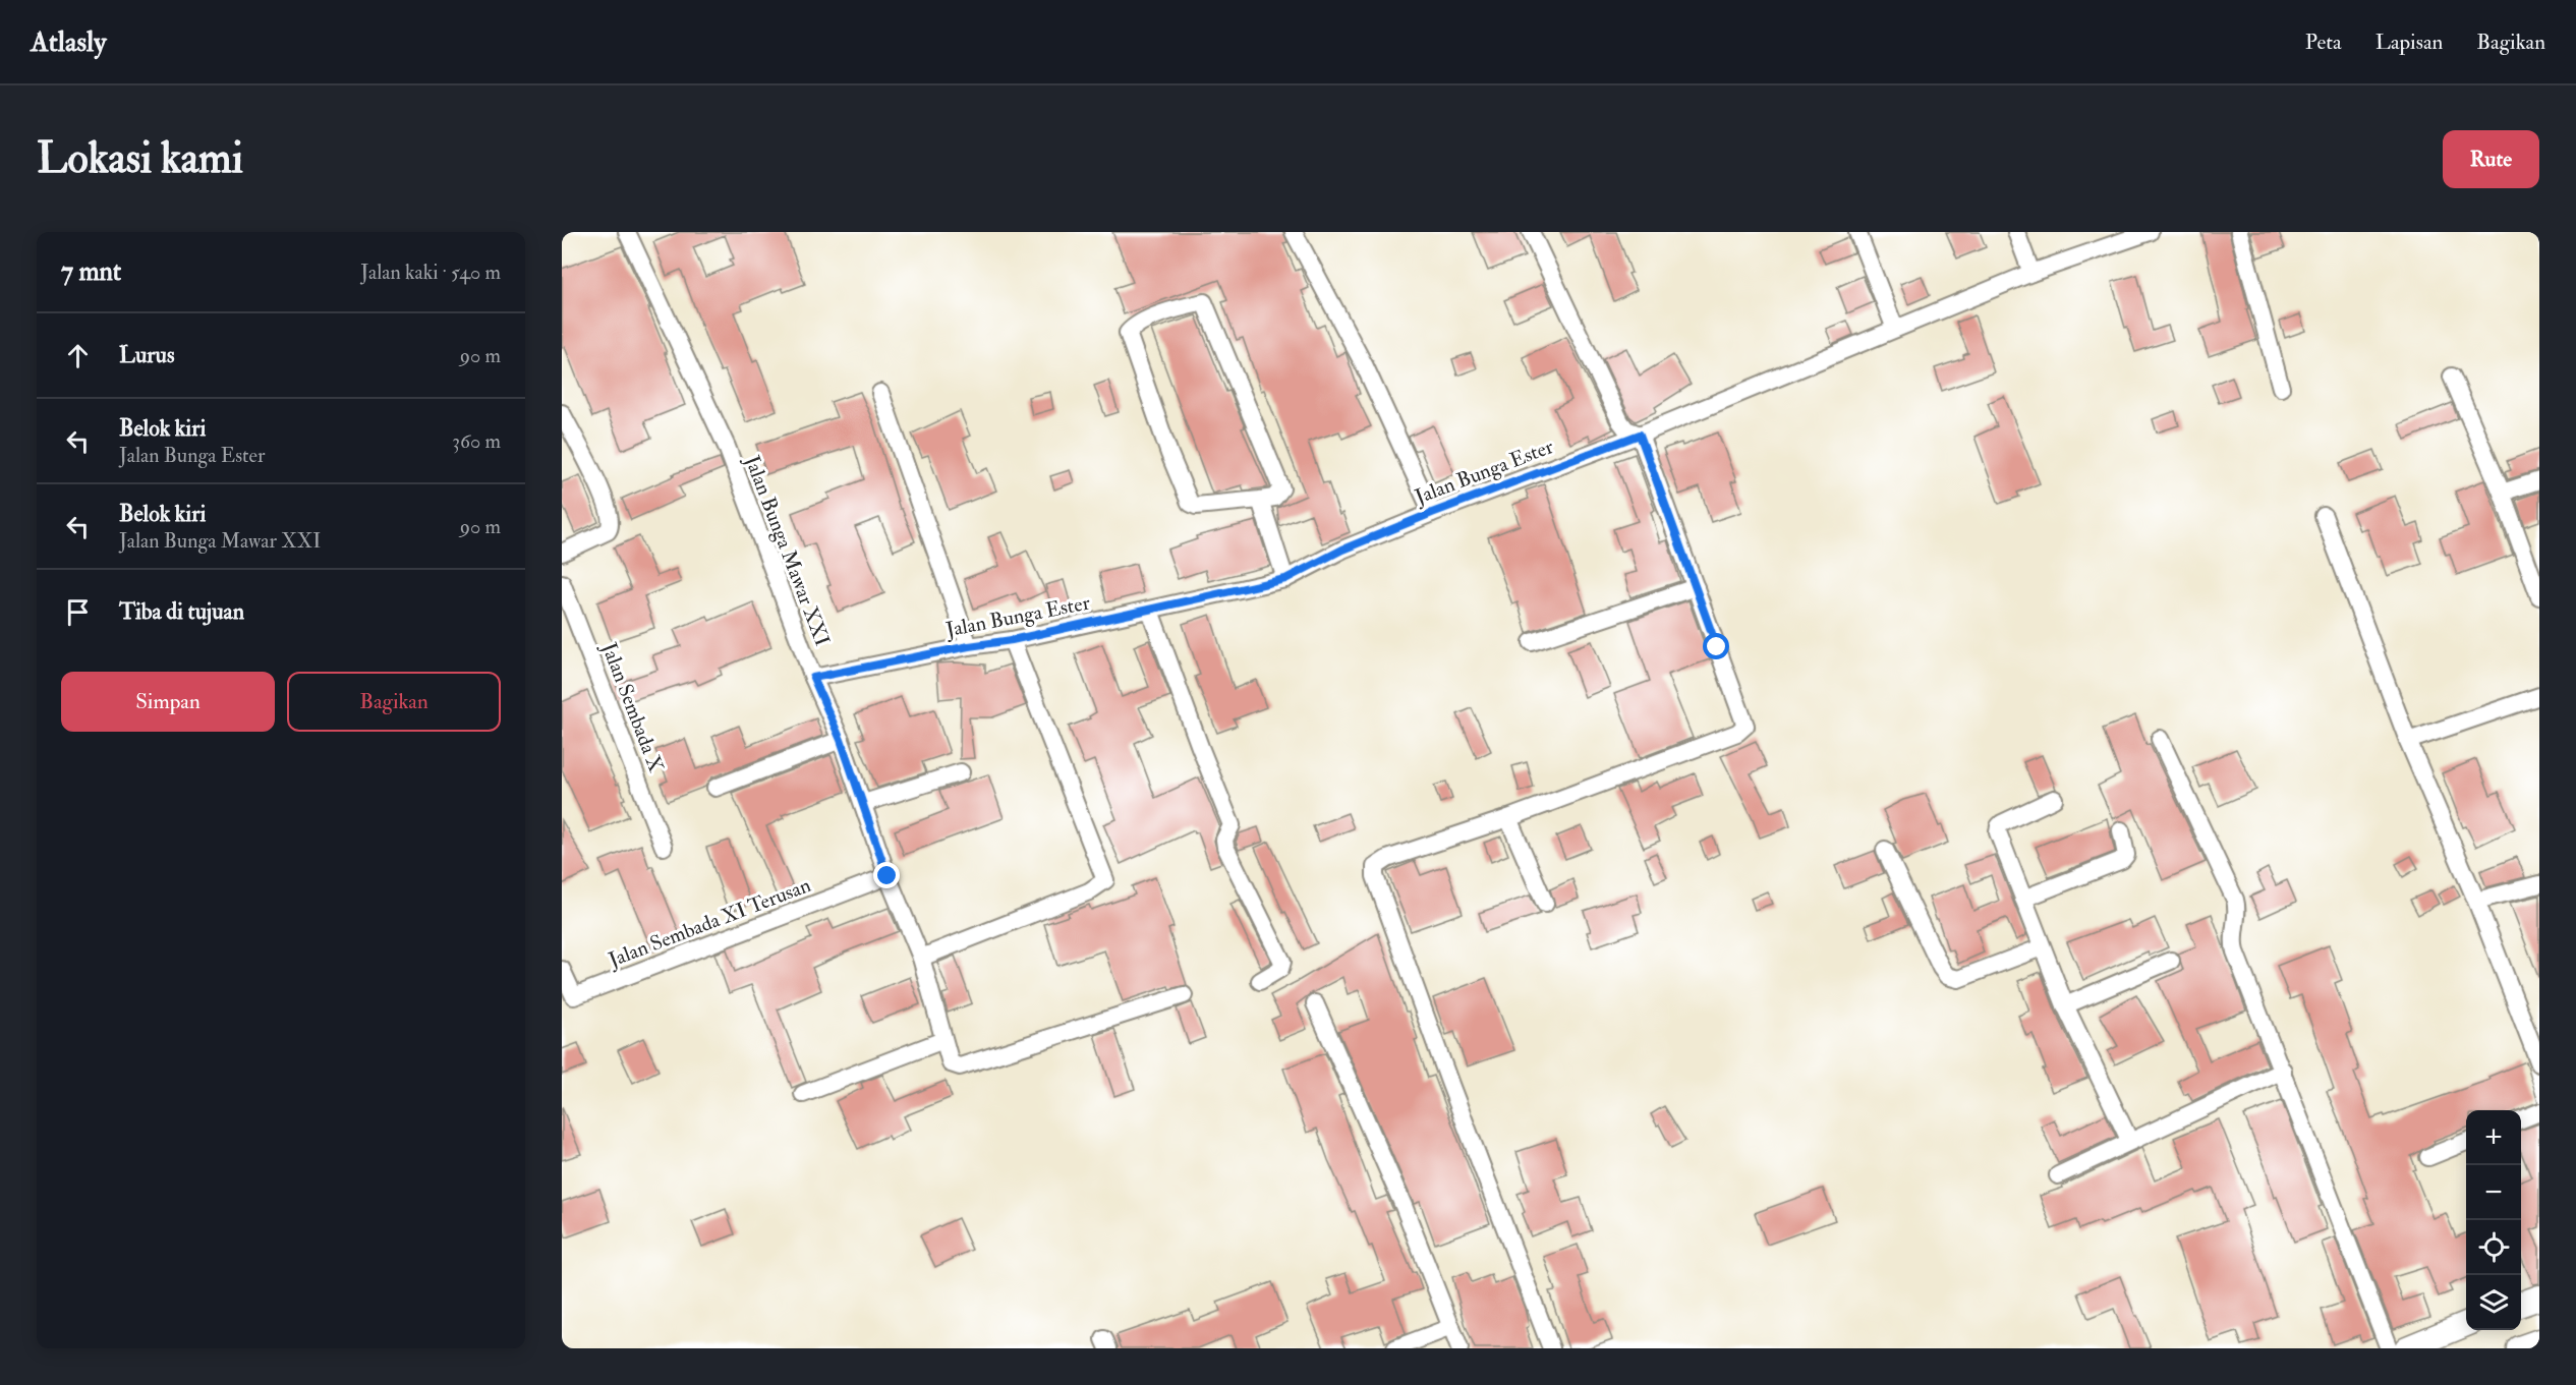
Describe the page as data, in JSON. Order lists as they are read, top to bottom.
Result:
{
  "streets": {
    "street": [
      "Jalan Bunga Ester",
      "Jalan Bunga Mawar XXI",
      "Jalan Sembada X",
      "Jalan Sembada XI Terusan"
    ]
  },
  "crossings": [
    ["Jalan Bunga Ester", "Jalan Bunga Mawar XXI"],
    ["Jalan Bunga Mawar XXI", "Jalan Sembada XI Terusan"]
  ],
  "page": {
    "header": "Atlasly",
    "nav": ["Peta", "Lapisan", "Bagikan"],
    "buttons": [
      "Rute",
      ["Simpan", "Bagikan"]
    ],
    "title": "Lokasi kami",
    "heading": ["7 mnt", "Jalan kaki · 540 m"],
    "list": [
      ["Lurus", "90 m"],
      ["Belok kiri", "Jalan Bunga Ester", "360 m"],
      ["Belok kiri", "Jalan Bunga Mawar XXI", "90 m"],
      "Tiba di tujuan"
    ],
    "map_buttons": ["+", "−"]
  }
}
